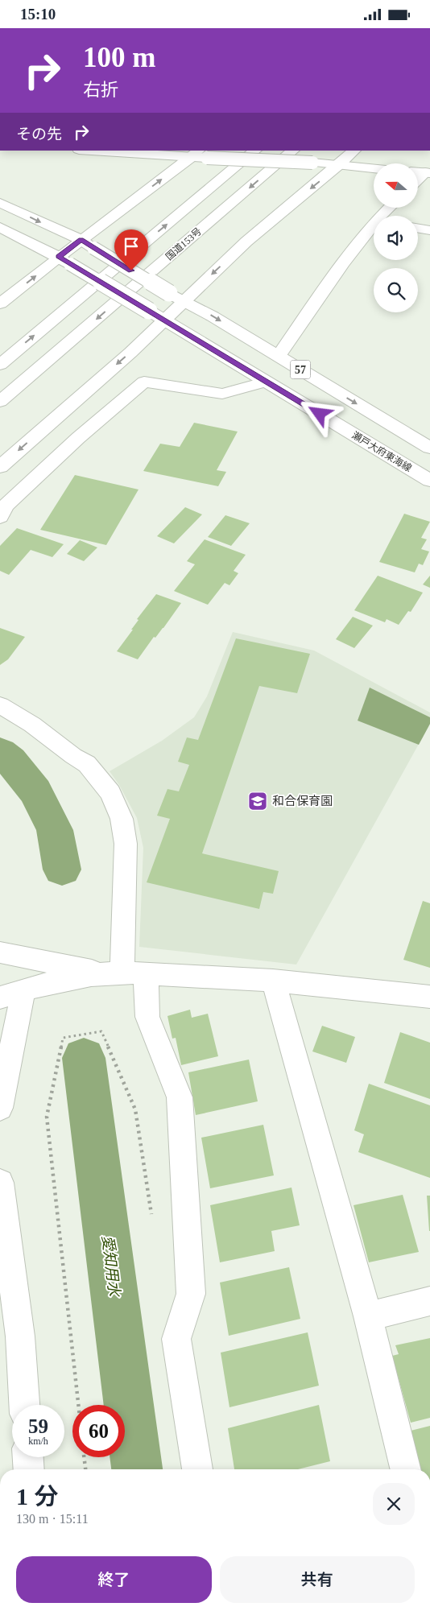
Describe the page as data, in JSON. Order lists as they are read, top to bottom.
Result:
{
  "streets": {
    "main road": ["国道153号", "57", "瀬戸大府東海線"]
  },
  "water": ["愛知用水"],
  "places": {
    "school or university": ["和合保育園"]
  },
  "north": "left",
  "page": {
    "status": "15:10",
    "turn": ["100 m", "右折"],
    "then": "その先",
    "speed": "59 km/h",
    "limit": "60",
    "heading": ["1 分", "130 m · 15:11"],
    "buttons": ["終了", "共有"]
  }
}
